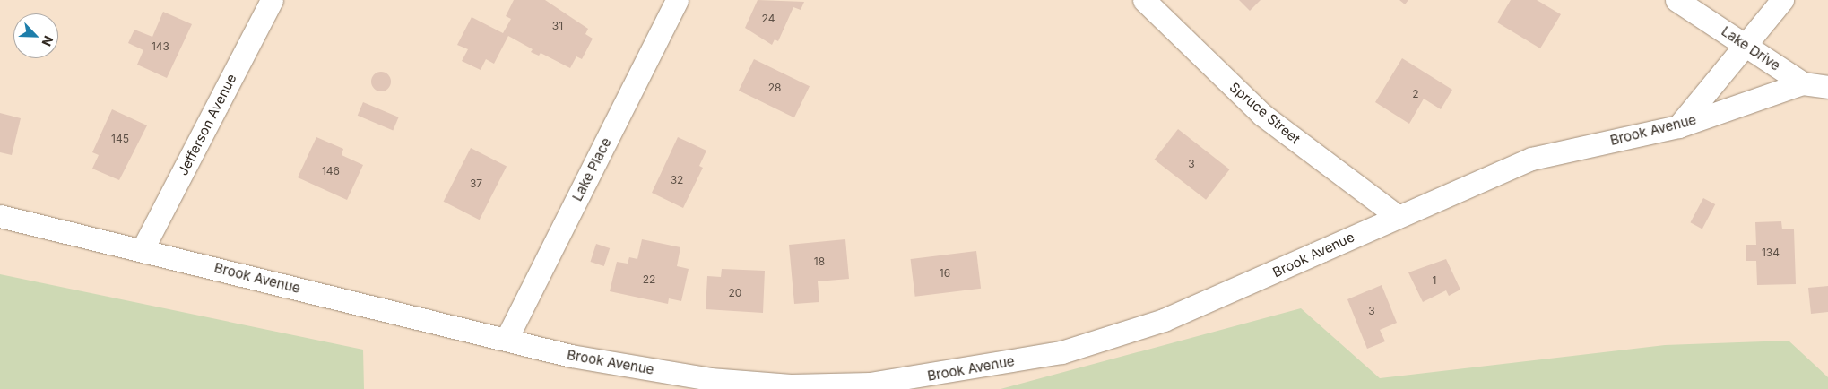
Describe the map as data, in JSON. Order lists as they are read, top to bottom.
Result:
{
  "streets": {
    "street": [
      "Lake Drive",
      "Spruce Street",
      "Jefferson Avenue",
      "Brook Avenue",
      "Lake Place"
    ]
  },
  "crossings": [
    ["Lake Drive", "Brook Avenue"],
    ["Spruce Street", "Brook Avenue"],
    ["Jefferson Avenue", "Brook Avenue"],
    ["Brook Avenue", "Lake Place"]
  ],
  "house_numbers": [
    "24",
    "31",
    "143",
    "28",
    "2",
    "145",
    "3",
    "146",
    "32",
    "37",
    "134",
    "18",
    "16",
    "22",
    "1",
    "20",
    "3"
  ],
  "north": "bottom right"
}
